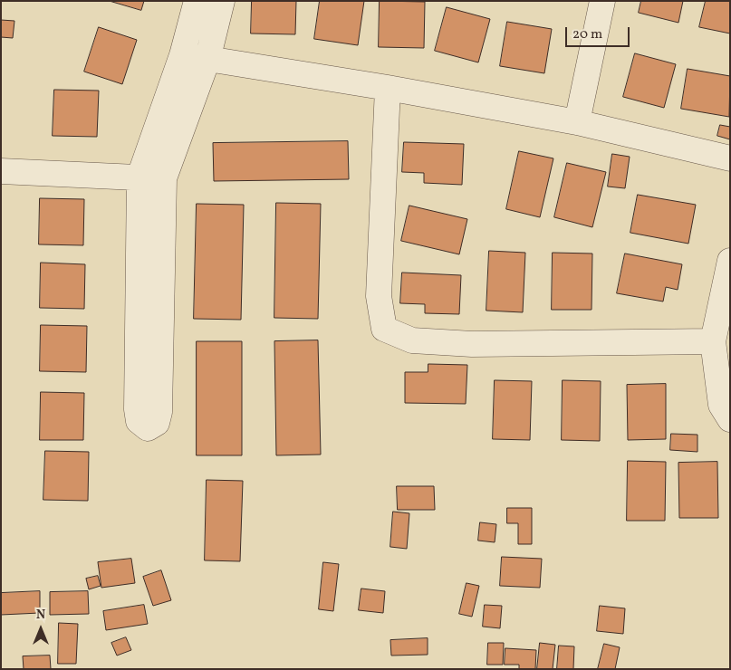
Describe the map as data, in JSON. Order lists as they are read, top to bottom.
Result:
{
  "scale_bar": "20 m",
  "north": "top"
}
